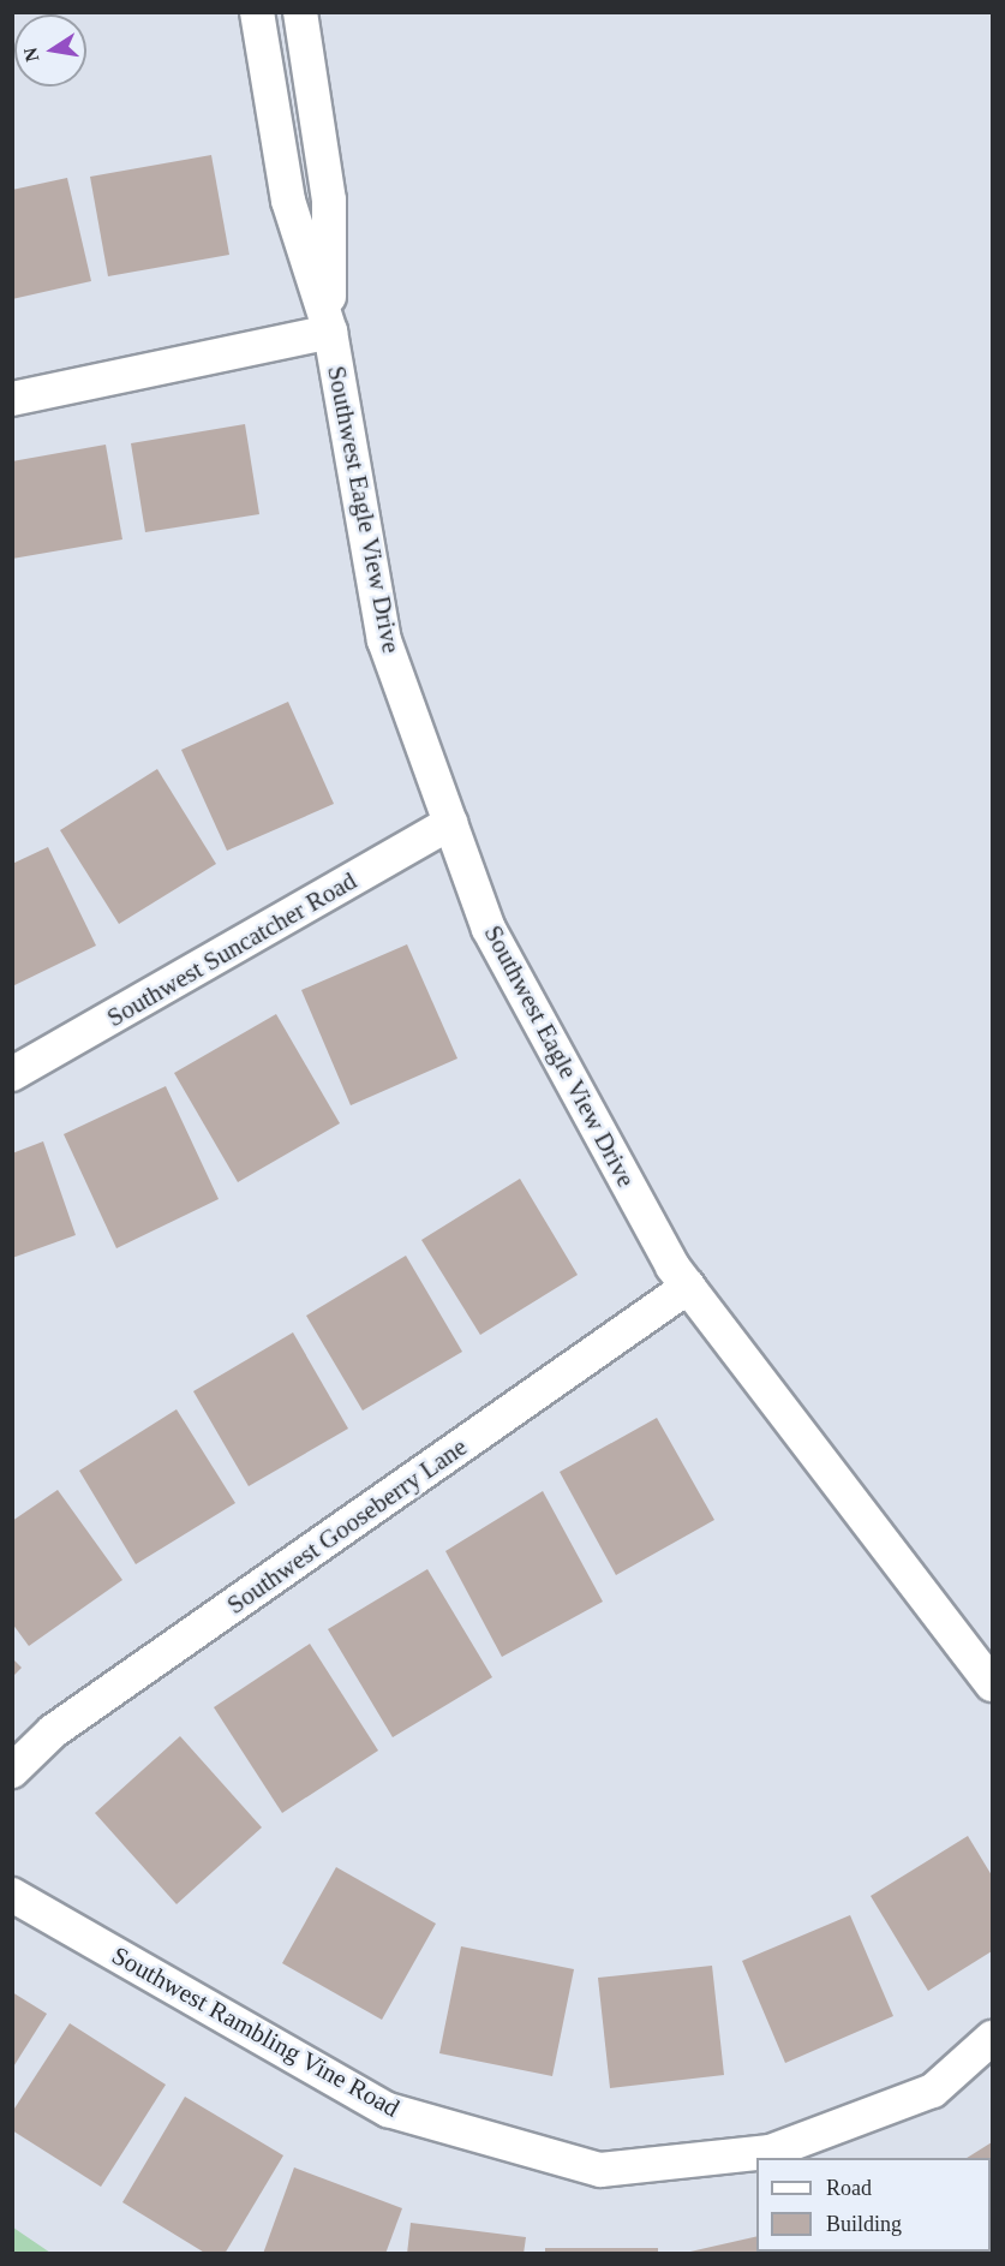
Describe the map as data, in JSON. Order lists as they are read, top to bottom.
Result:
{
  "streets": {
    "street": [
      "Southwest Eagle View Drive",
      "Southwest Suncatcher Road",
      "Southwest Gooseberry Lane",
      "Southwest Rambling Vine Road"
    ]
  },
  "crossings": [
    ["Southwest Eagle View Drive", "Southwest Suncatcher Road"],
    ["Southwest Eagle View Drive", "Southwest Gooseberry Lane"]
  ],
  "legend": ["Road", "Building"],
  "north": "left"
}
